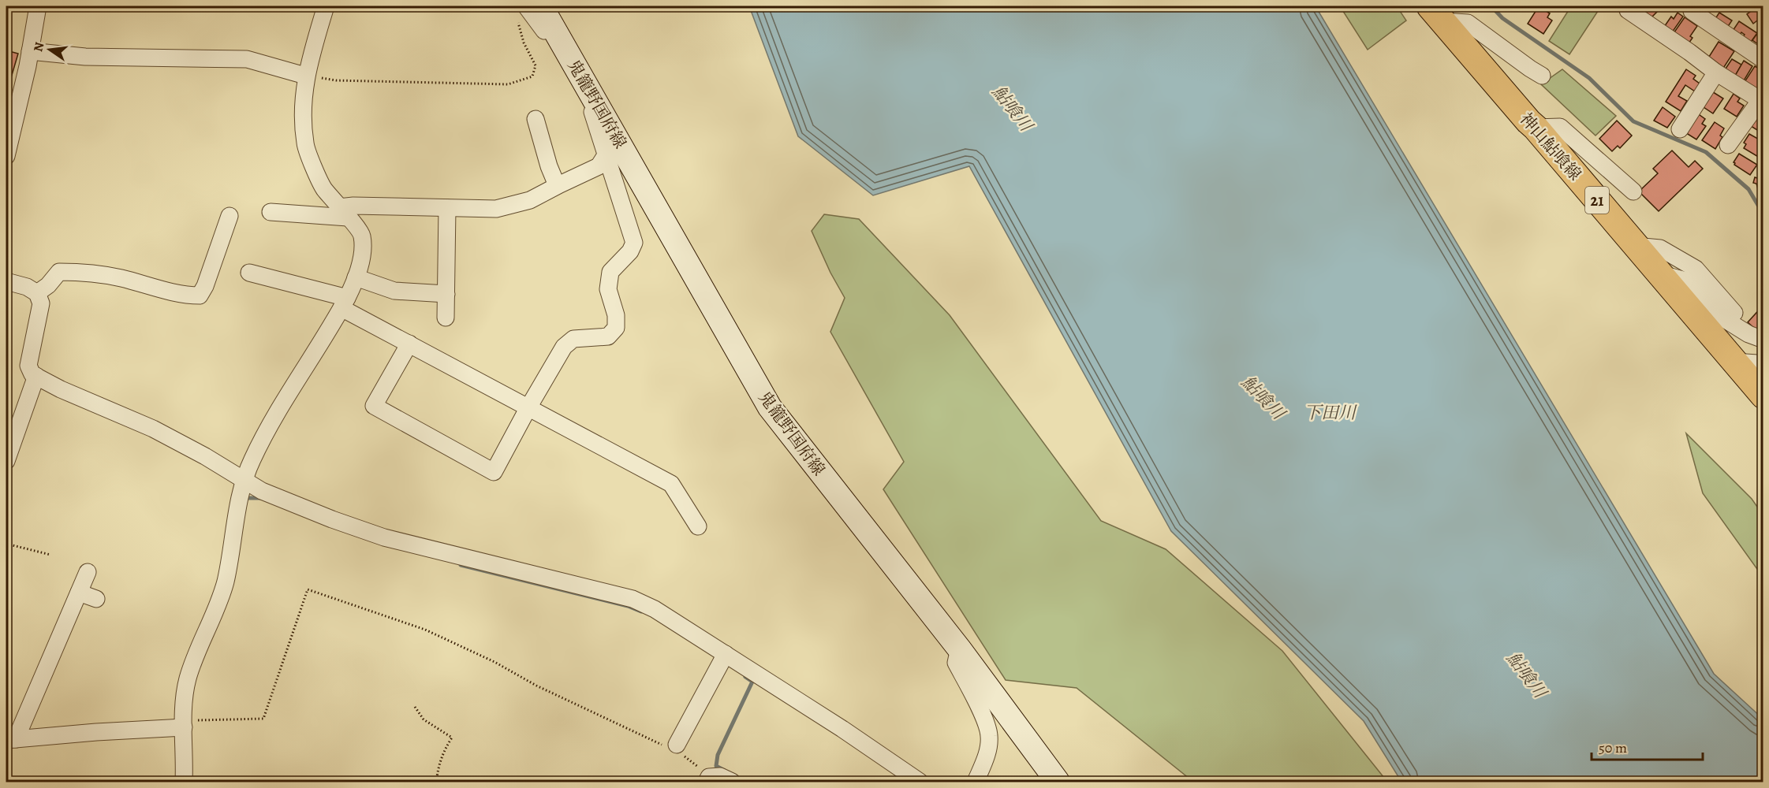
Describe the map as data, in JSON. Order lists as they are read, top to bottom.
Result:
{
  "streets": {
    "main road": ["鬼籠野国府線", "神山鮎喰線", "21"]
  },
  "water": ["鮎喰川", "下田川"],
  "scale_bar": "50 m",
  "north": "left"
}
